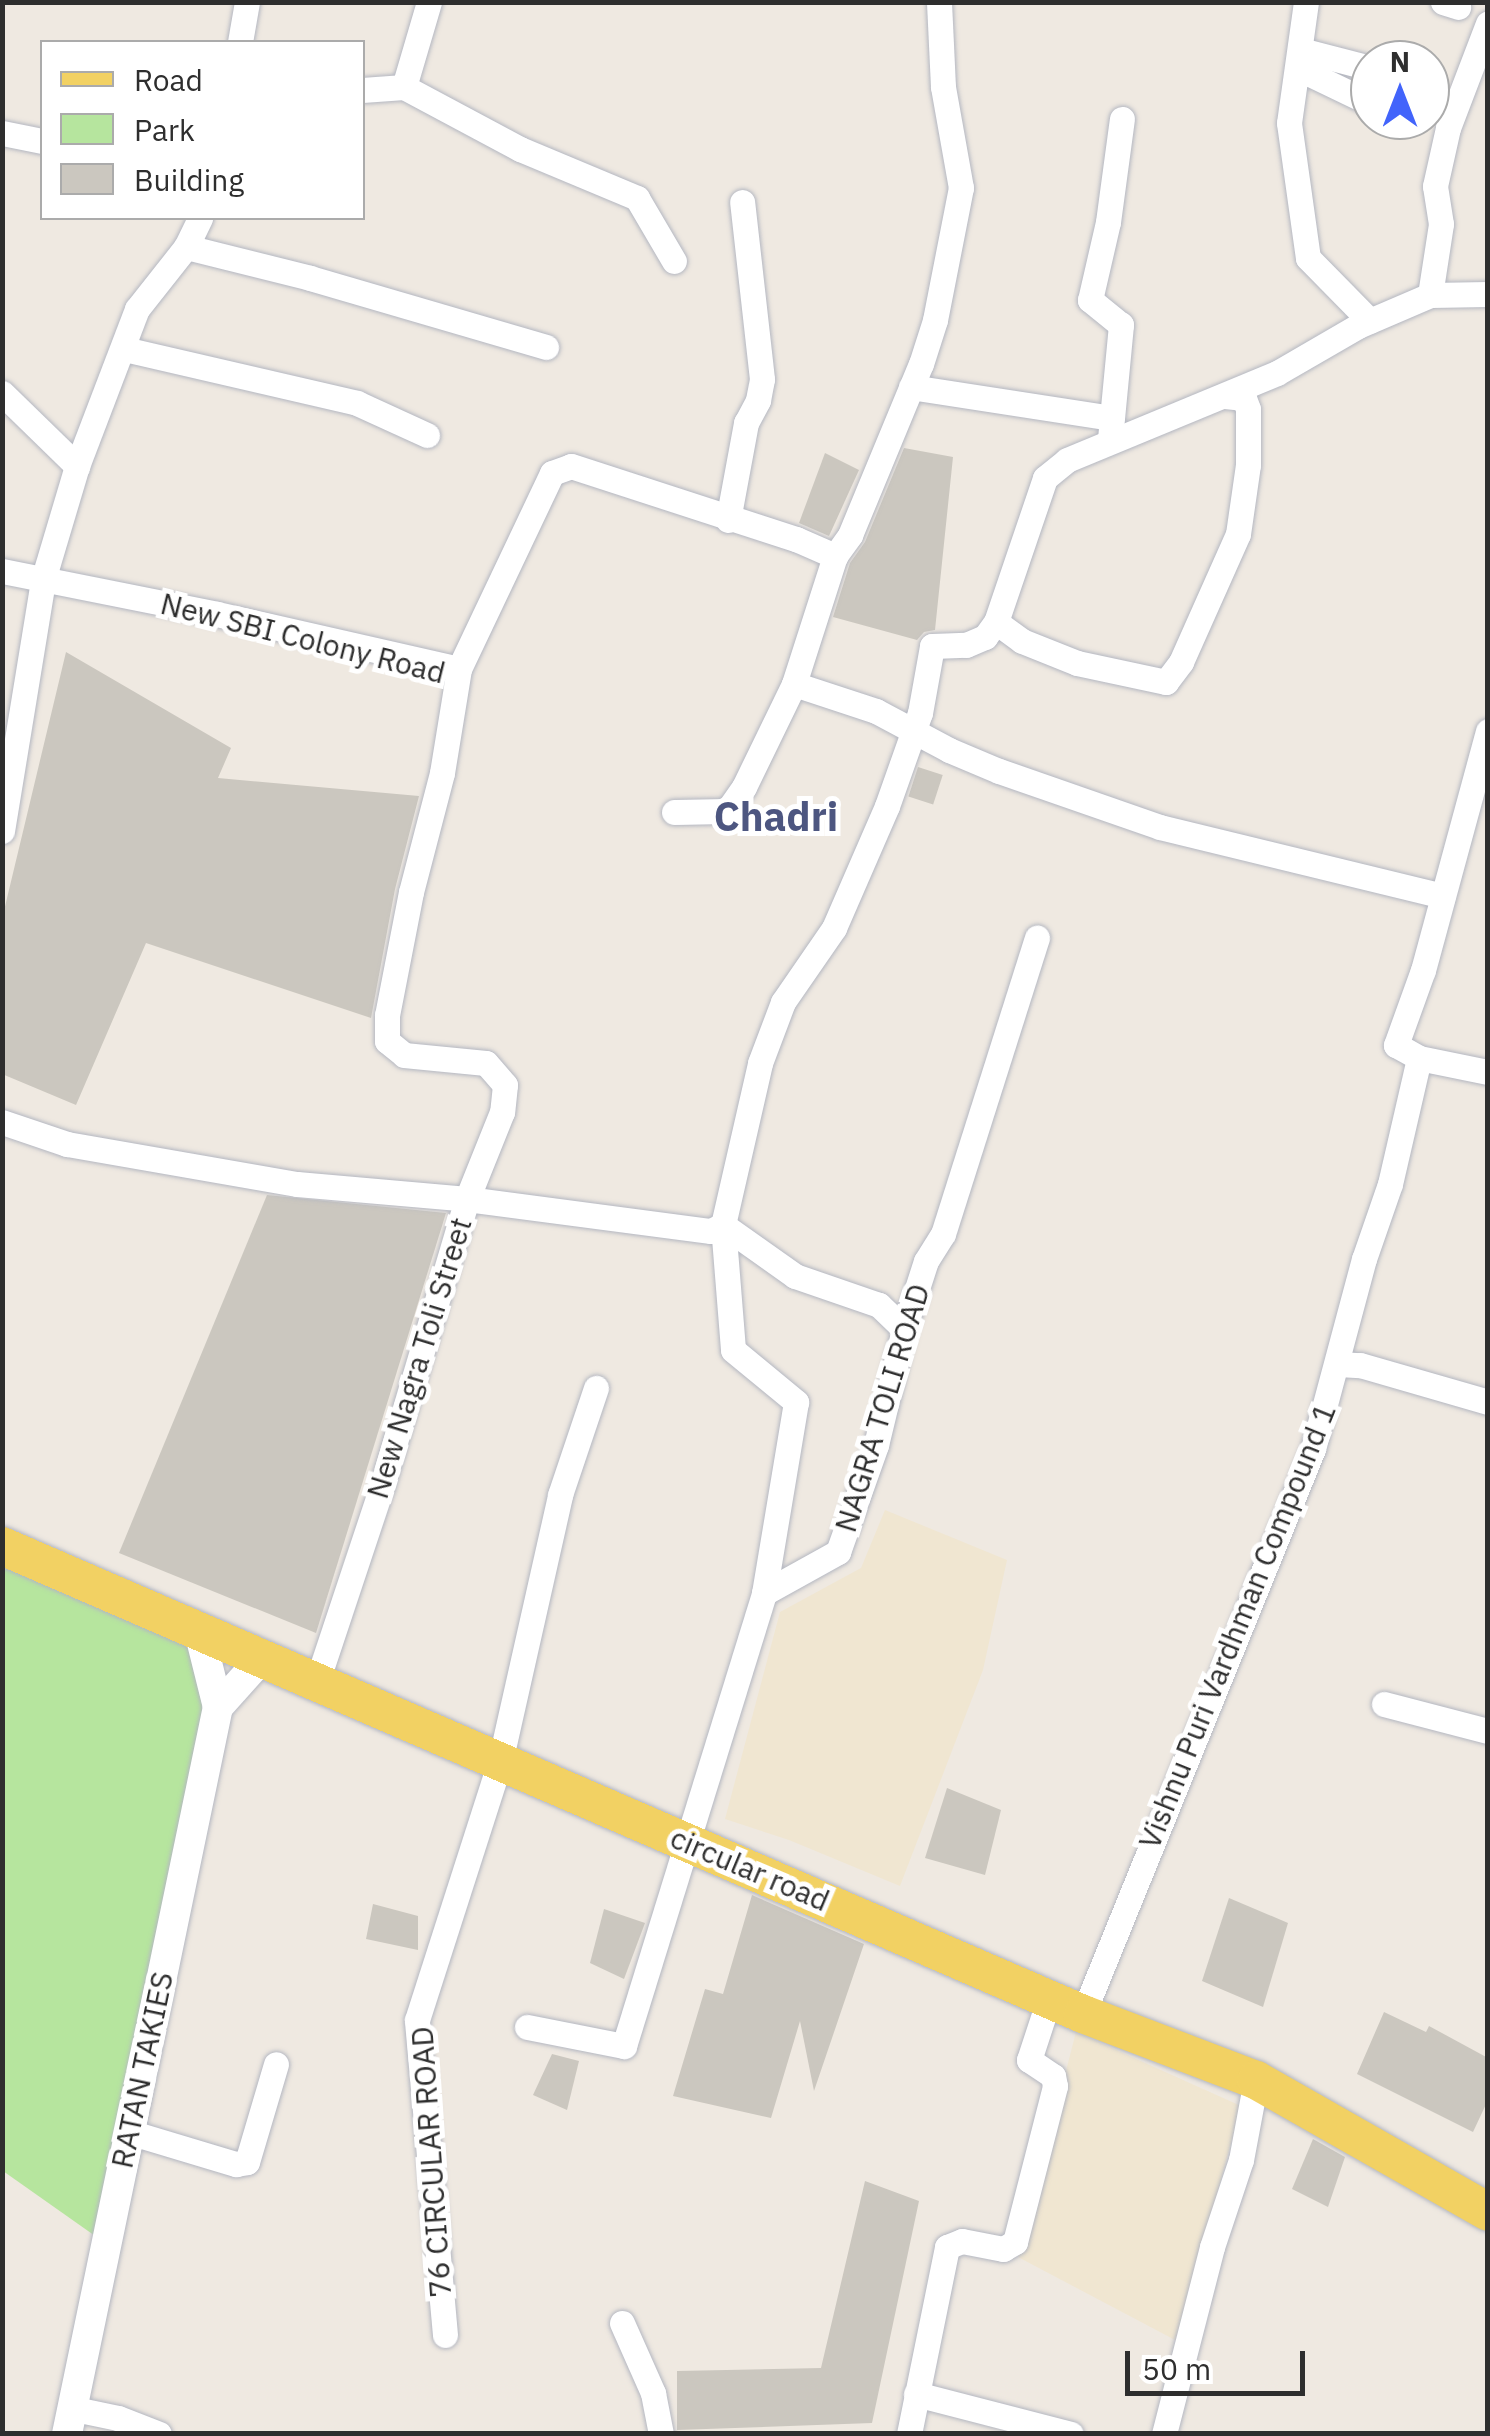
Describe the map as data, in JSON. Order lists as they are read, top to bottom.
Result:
{
  "streets": {
    "main road": ["circular road"],
    "street": [
      "New SBI Colony Road",
      "New Nagra Toli Street",
      "NAGRA TOLI ROAD",
      "Vishnu Puri Vardhman Compound 1",
      "RATAN TAKIES",
      "76 CIRCULAR ROAD"
    ]
  },
  "crossings": [
    ["New SBI Colony Road", "New Nagra Toli Street"],
    ["New Nagra Toli Street", "circular road"],
    ["Vishnu Puri Vardhman Compound 1", "circular road"],
    ["circular road", "RATAN TAKIES"],
    ["circular road", "76 CIRCULAR ROAD"]
  ],
  "districts": ["Chadri"],
  "legend": ["Road", "Park", "Building"],
  "scale_bar": "50 m",
  "north": "top"
}
